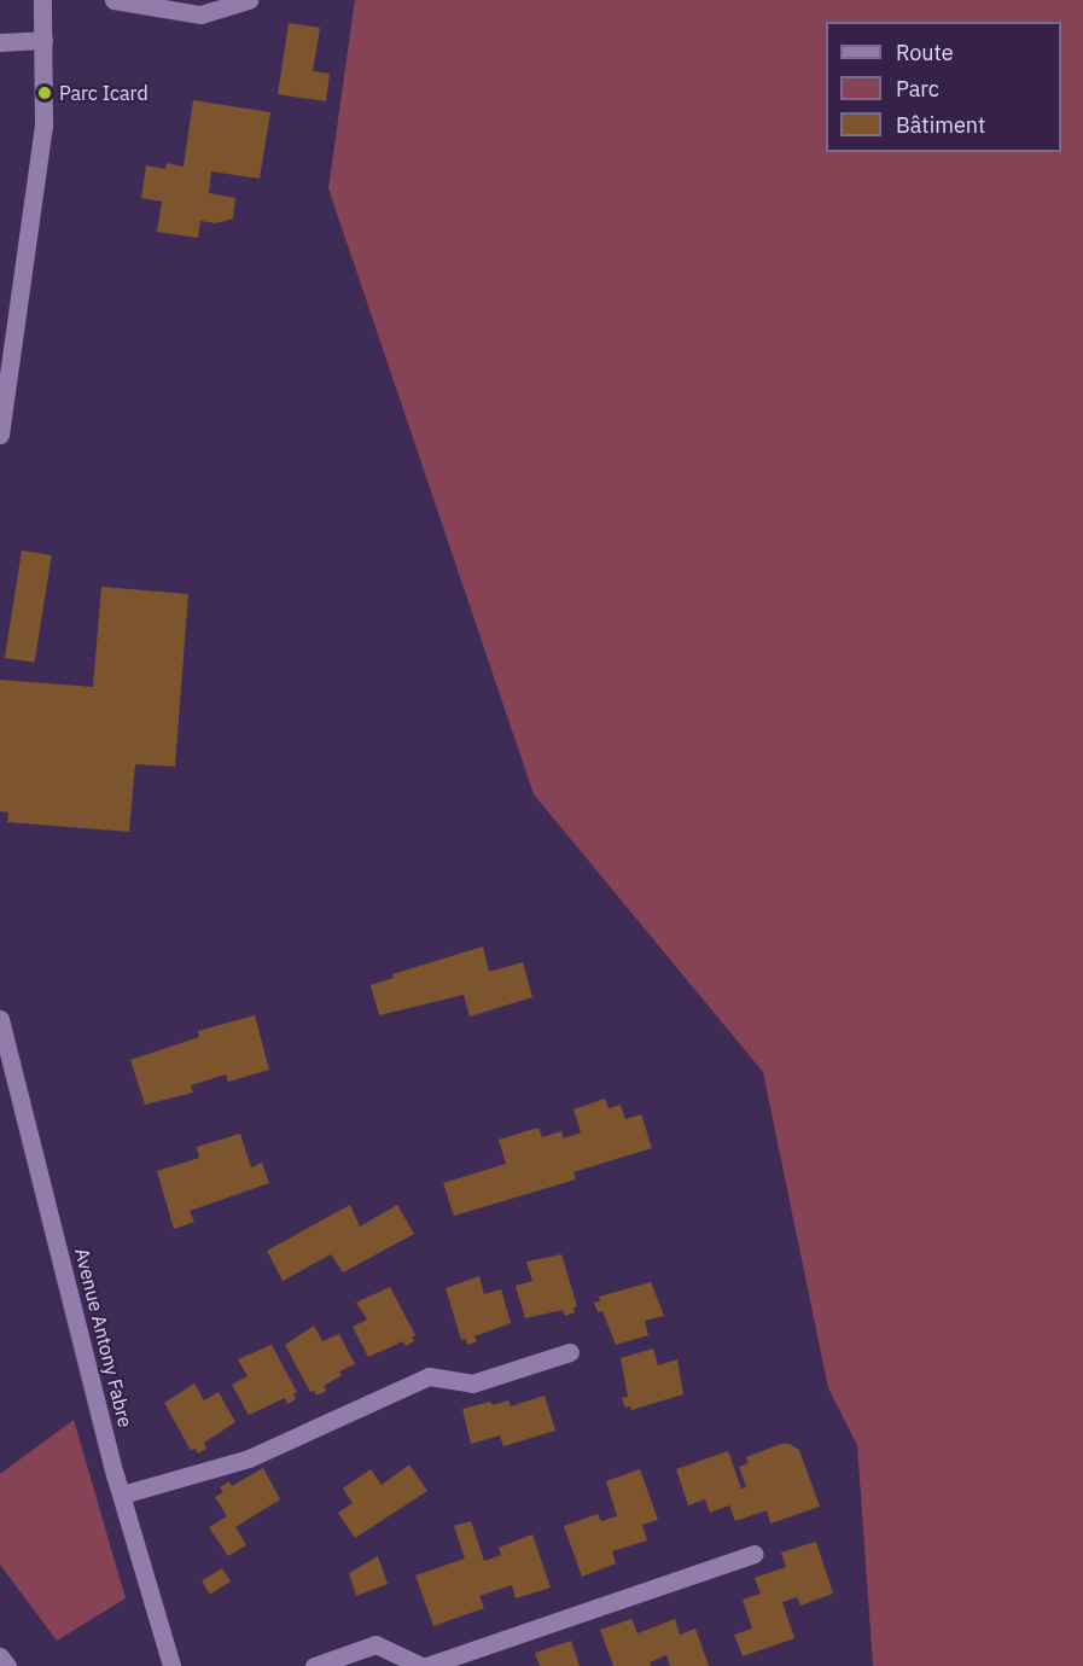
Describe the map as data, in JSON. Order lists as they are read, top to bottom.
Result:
{
  "streets": {
    "street": ["Avenue Antony Fabre"]
  },
  "places": ["Parc Icard"],
  "legend": ["Route", "Parc", "Bâtiment"]
}
